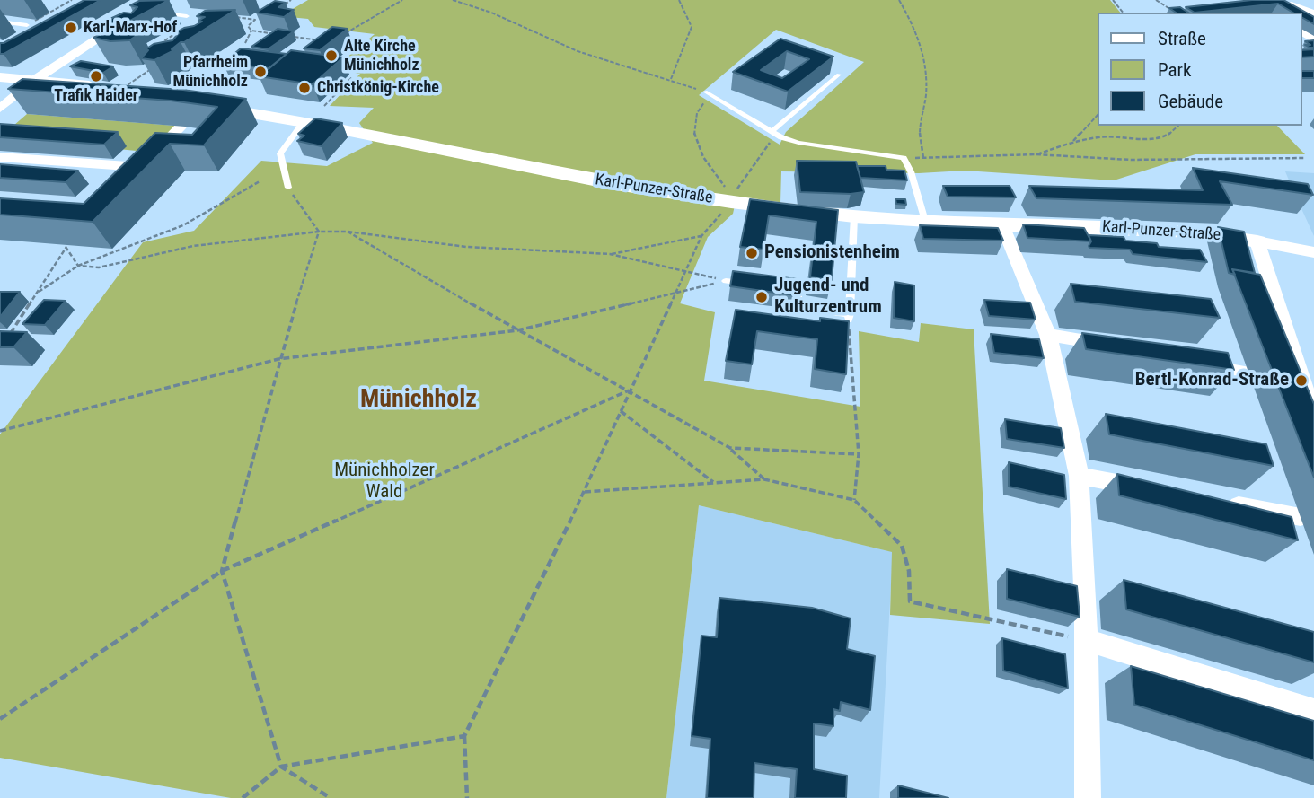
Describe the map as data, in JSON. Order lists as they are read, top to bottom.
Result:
{
  "streets": {
    "street": ["Karl-Punzer-Straße"]
  },
  "districts": ["Münichholz"],
  "parks": ["Münichholzer Wald"],
  "places": [
    "Karl-Marx-Hof",
    "Alte Kirche Münichholz",
    "Pfarrheim Münichholz",
    "Trafik Haider",
    "Christkönig-Kirche",
    "Pensionistenheim",
    "Jugend- und Kulturzentrum",
    "Bertl-Konrad-Straße"
  ],
  "legend": ["Straße", "Park", "Gebäude"]
}
